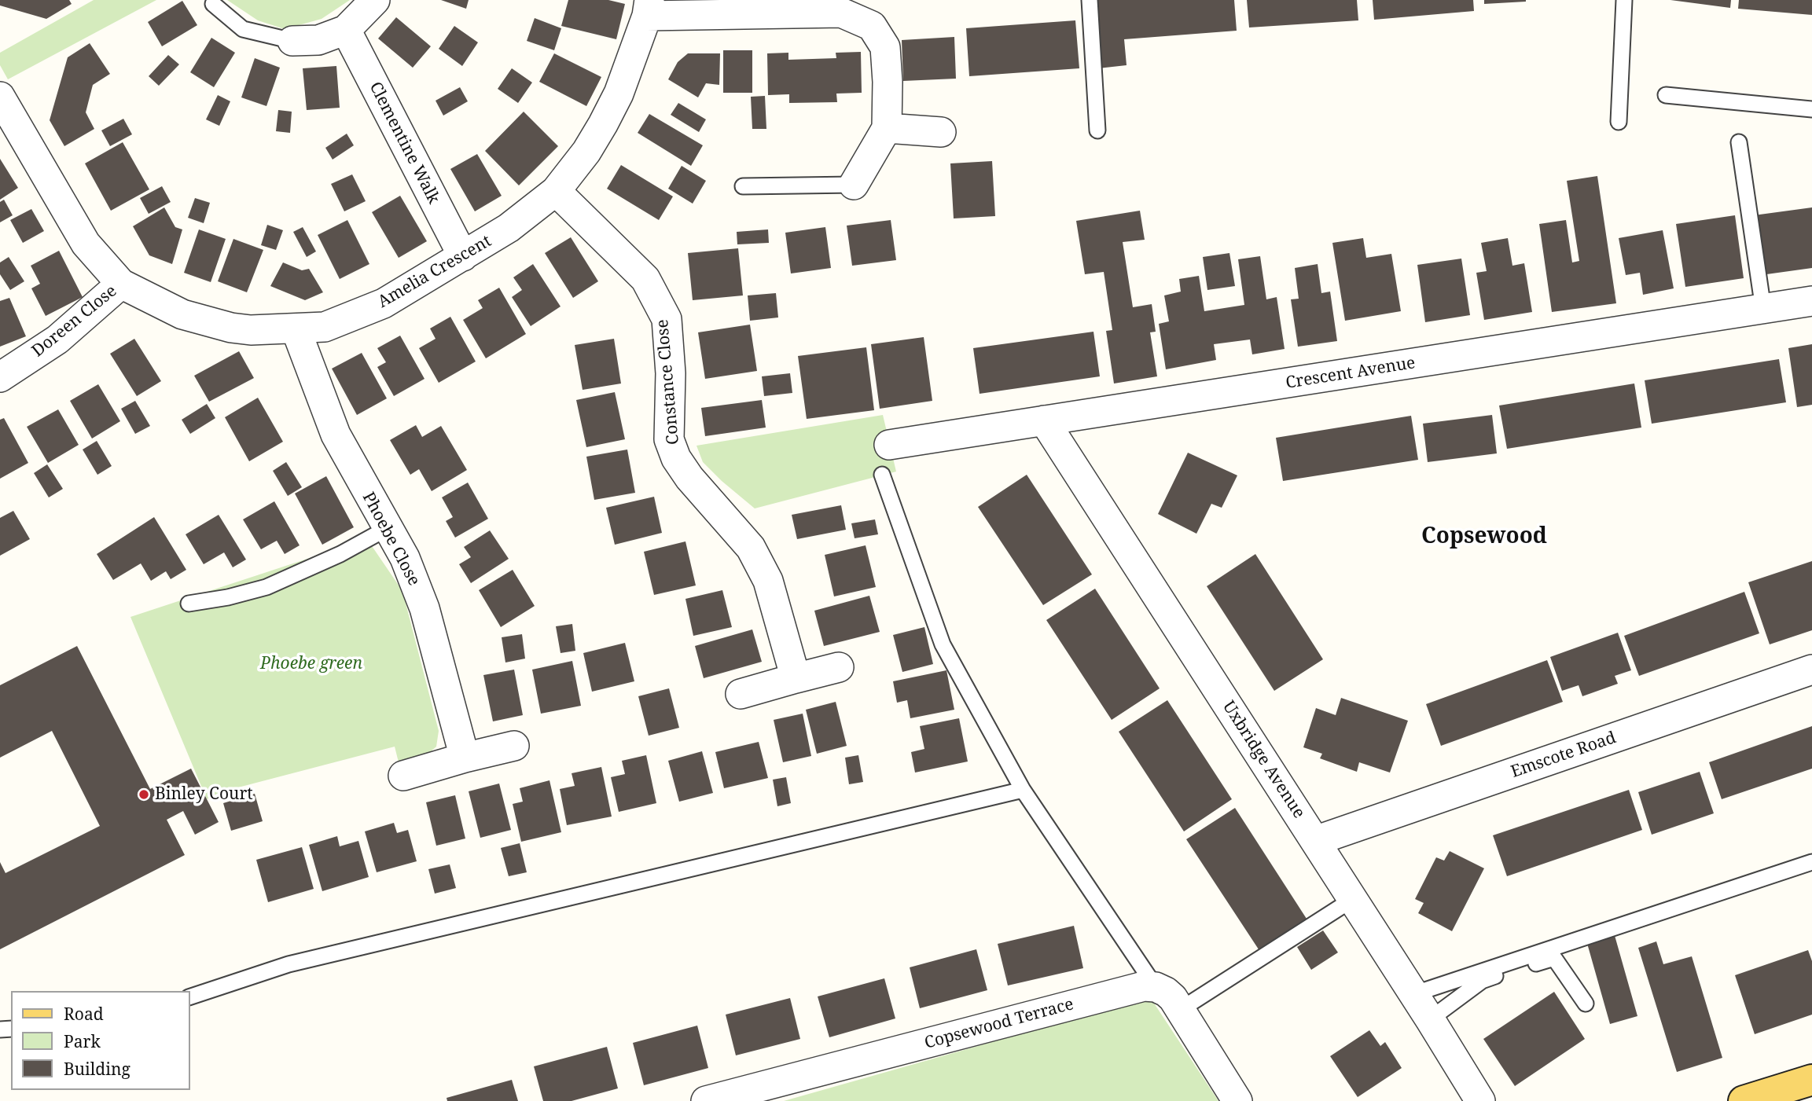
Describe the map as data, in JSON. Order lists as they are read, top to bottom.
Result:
{
  "streets": {
    "street": [
      "Clementine Walk",
      "Amelia Crescent",
      "Doreen Close",
      "Crescent Avenue",
      "Constance Close",
      "Phoebe Close",
      "Emscote Road",
      "Uxbridge Avenue",
      "Copsewood Terrace"
    ]
  },
  "crossings": [
    ["Clementine Walk", "Amelia Crescent"],
    ["Amelia Crescent", "Doreen Close"],
    ["Amelia Crescent", "Constance Close"],
    ["Amelia Crescent", "Phoebe Close"],
    ["Crescent Avenue", "Uxbridge Avenue"],
    ["Emscote Road", "Uxbridge Avenue"]
  ],
  "districts": ["Copsewood"],
  "parks": ["Phoebe green"],
  "places": ["Binley Court"],
  "legend": ["Road", "Park", "Building"]
}
